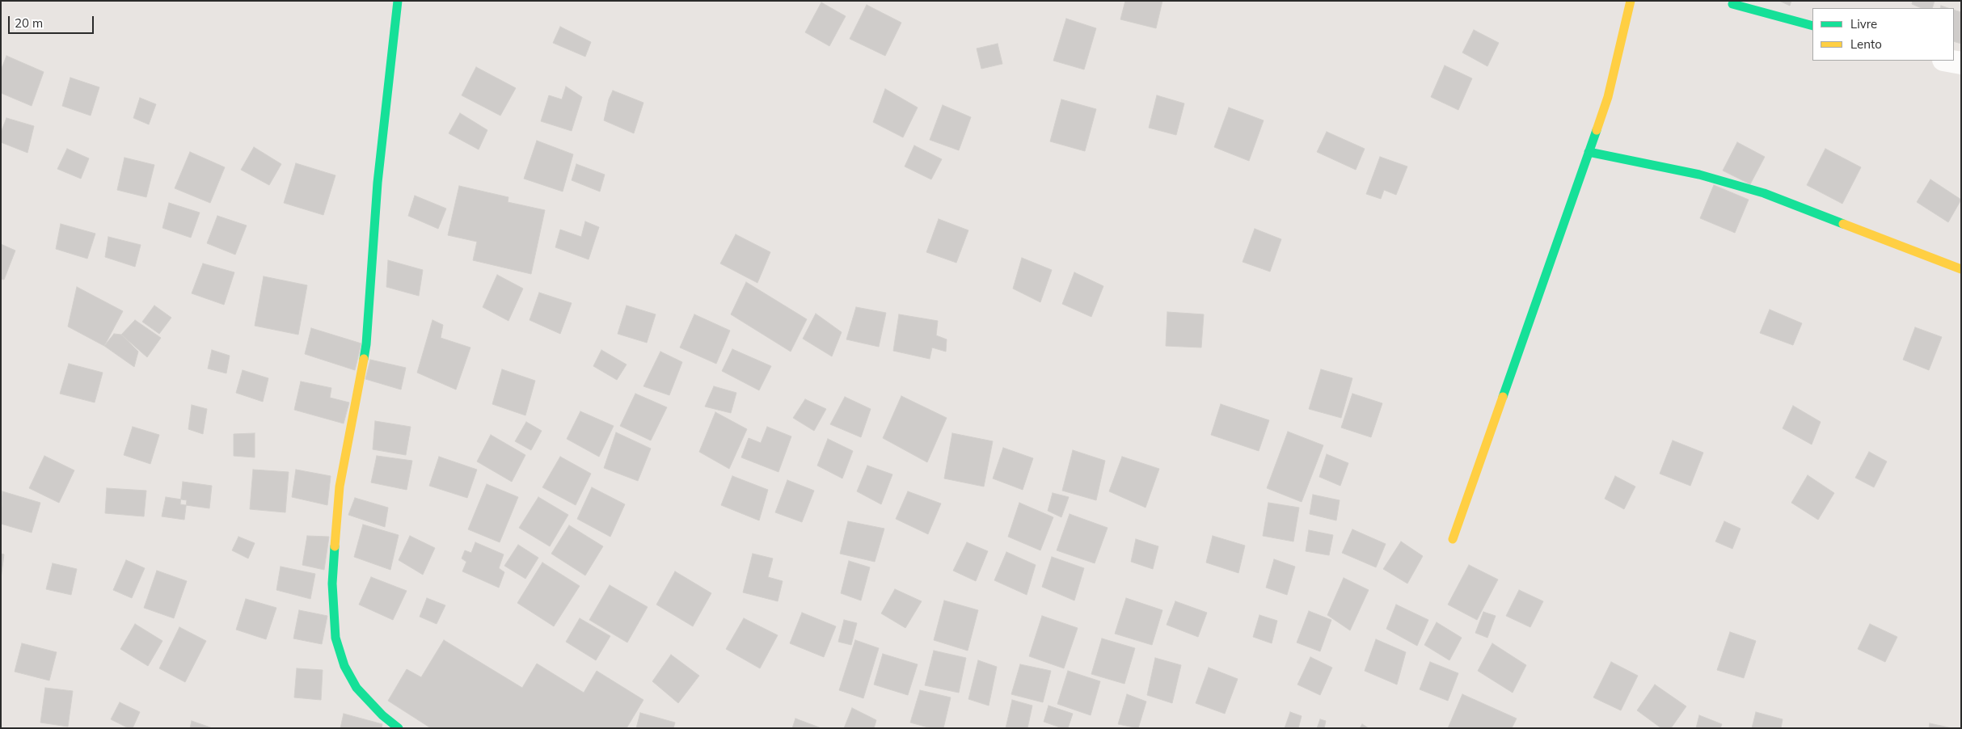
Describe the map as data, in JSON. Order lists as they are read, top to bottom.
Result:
{
  "legend": ["Livre", "Lento"],
  "scale_bar": "20 m"
}
